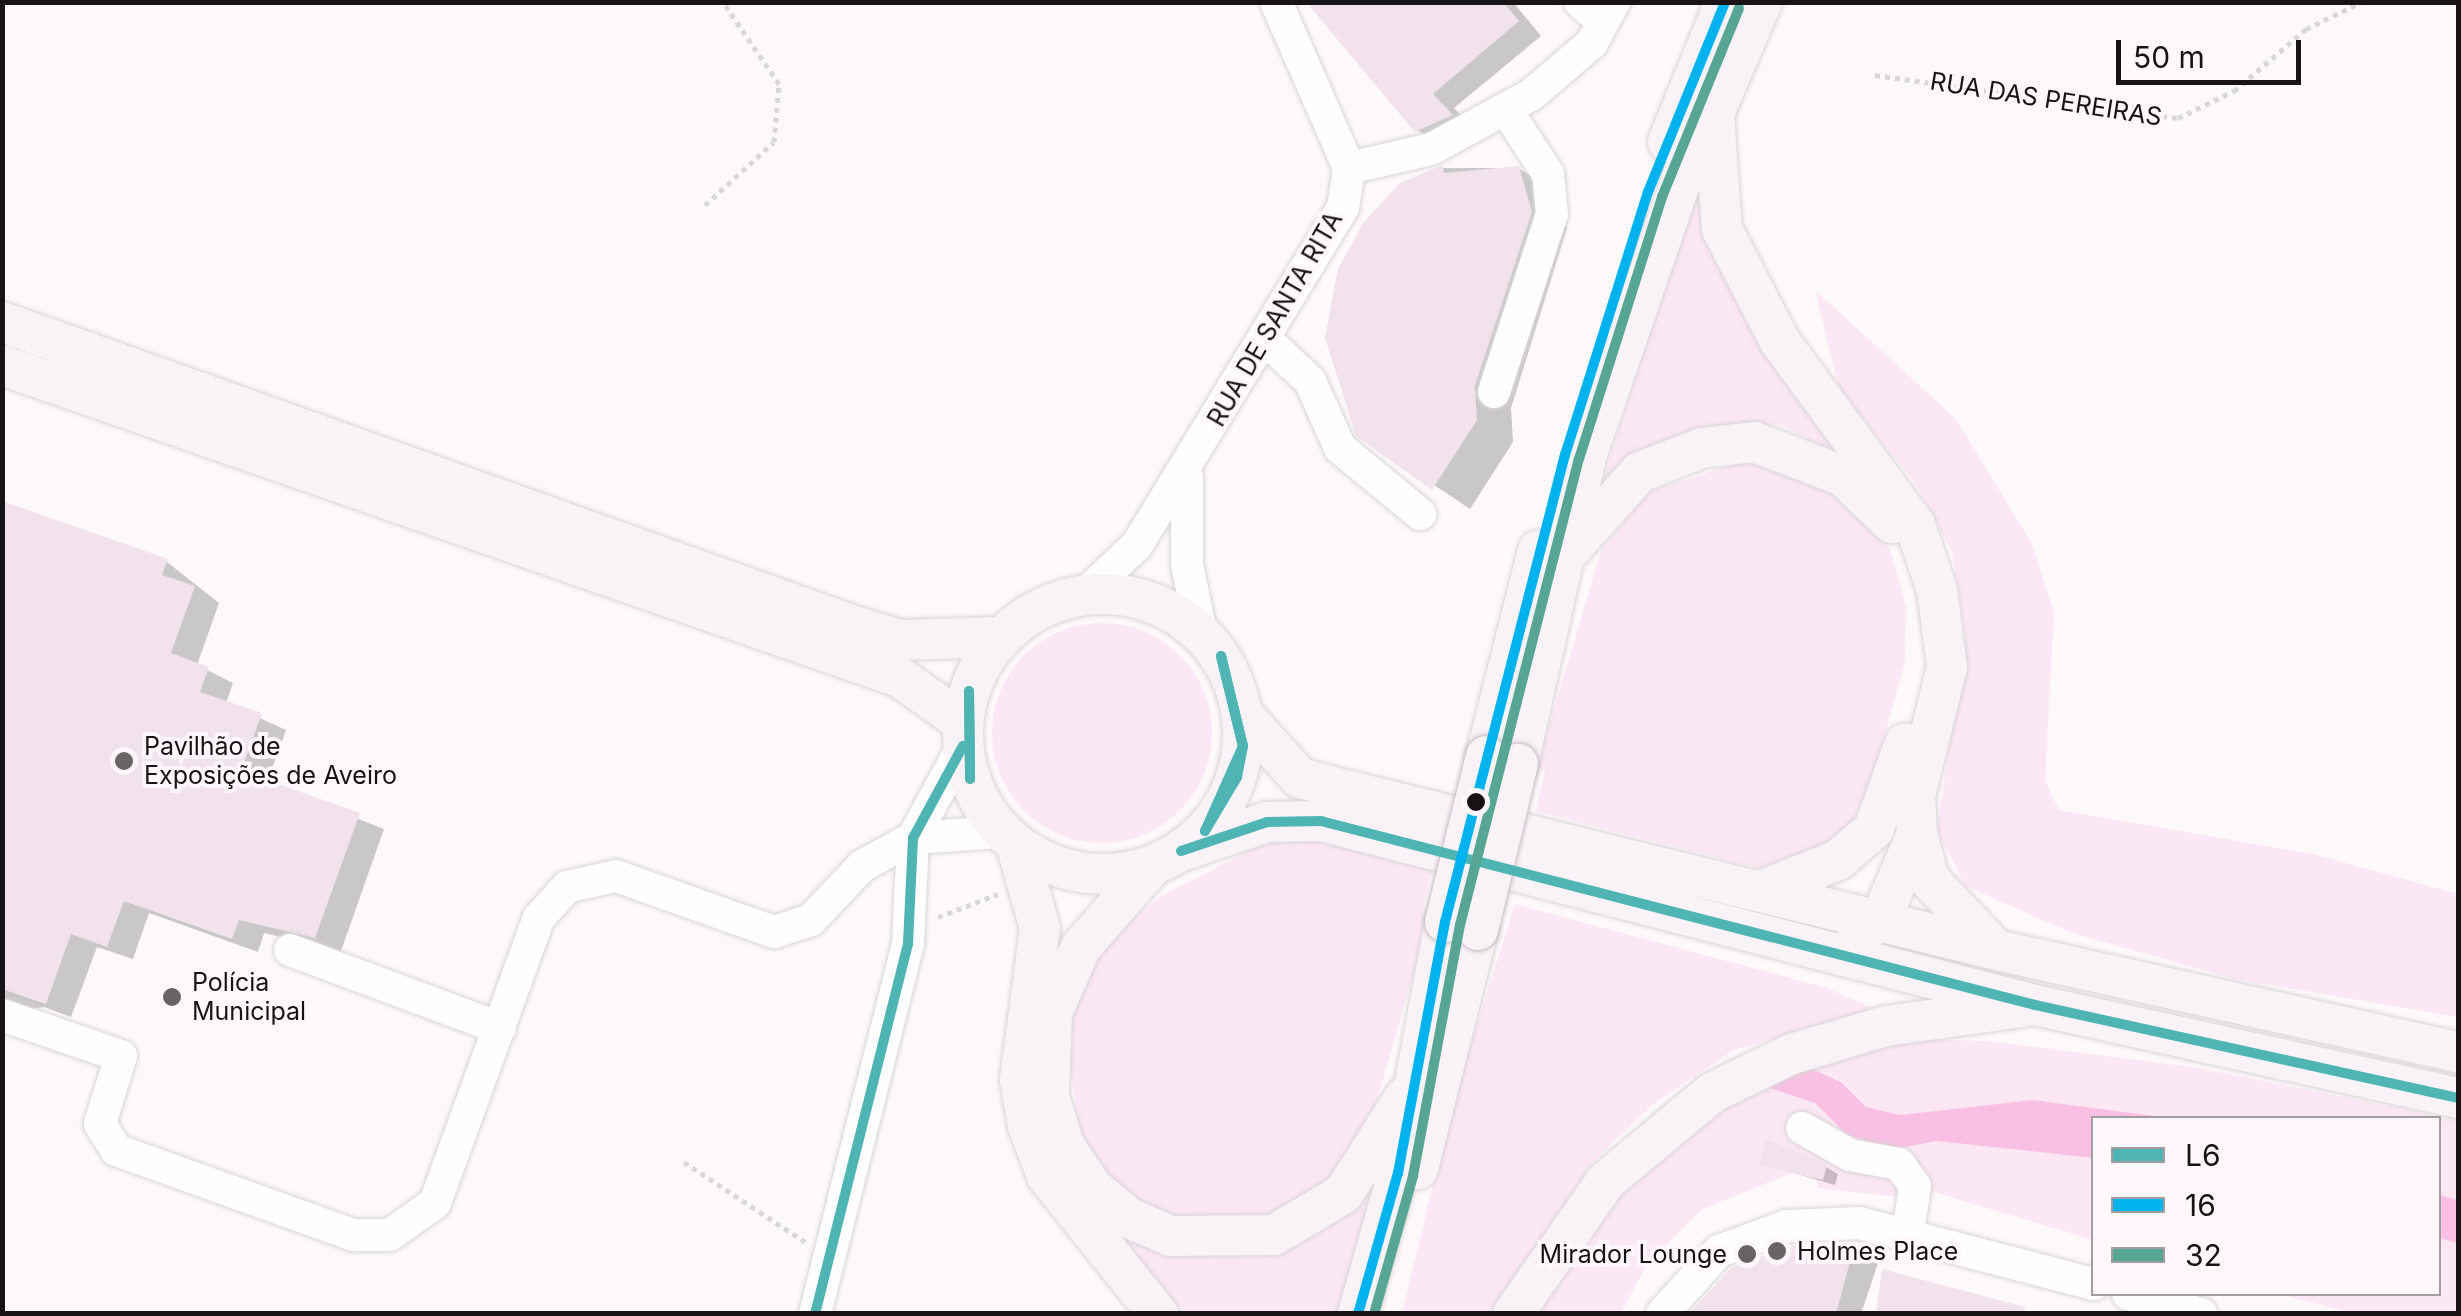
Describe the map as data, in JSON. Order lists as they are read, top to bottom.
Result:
{
  "streets": {
    "street": ["RUA DE SANTA RITA"],
    "path": ["RUA DAS PEREIRAS"]
  },
  "places": [
    "Pavilhão de Exposições de Aveiro",
    "Polícia Municipal",
    "Holmes Place",
    "Mirador Lounge"
  ],
  "lines": ["transit line 16", "transit line 32", "transit line L6"],
  "legend": ["L6", "16", "32"],
  "scale_bar": "50 m"
}
